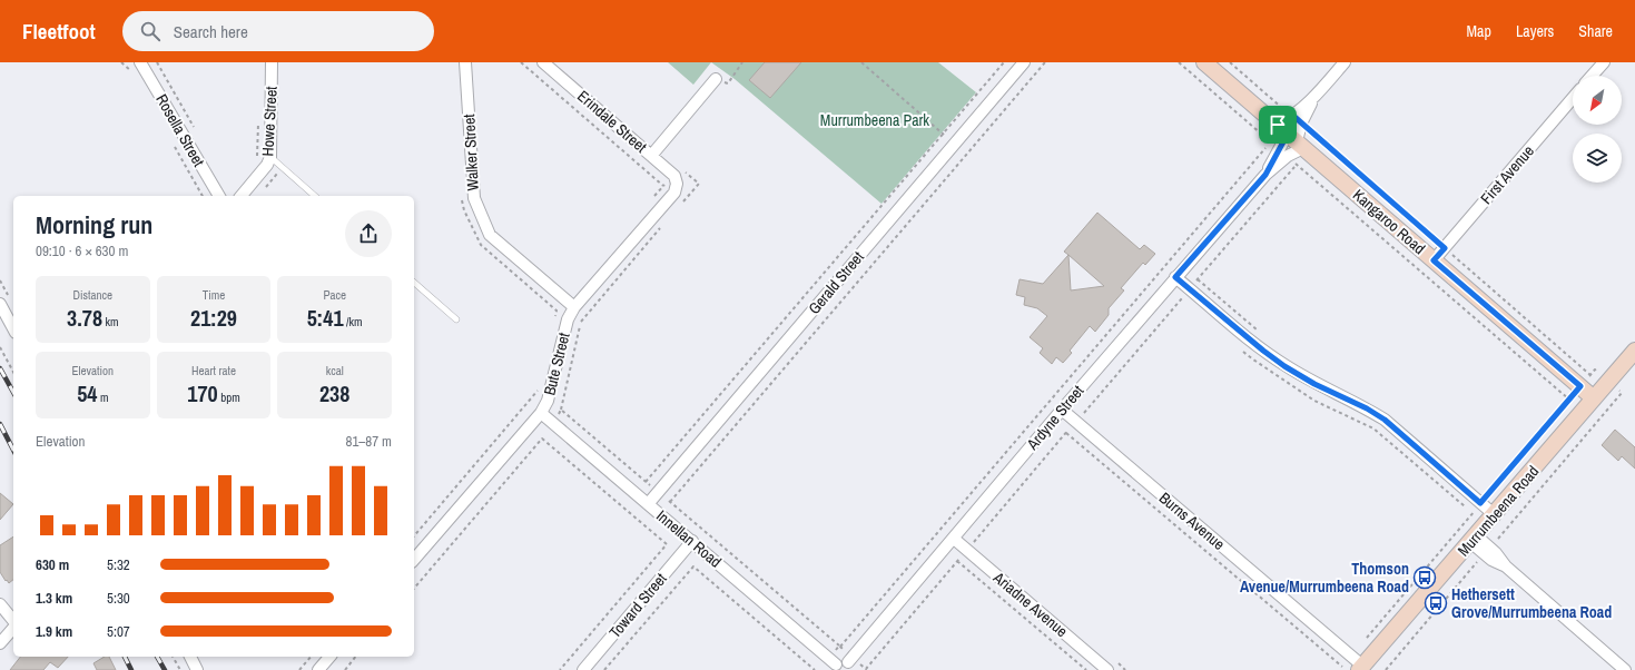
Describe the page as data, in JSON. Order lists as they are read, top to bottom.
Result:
{
  "streets": {
    "street": [
      "Howe Street",
      "Erindale Street",
      "Rosella Street",
      "Walker Street",
      "First Avenue",
      "Kangaroo Road",
      "Gerald Street",
      "Bute Street",
      "Ardyne Street",
      "Murrumbeena Road",
      "Burns Avenue",
      "Innellan Road",
      "Ariadne Avenue",
      "Toward Street"
    ]
  },
  "crossings": [
    ["Erindale Street", "Bute Street"],
    ["Walker Street", "Bute Street"],
    ["First Avenue", "Kangaroo Road"],
    ["Kangaroo Road", "Ardyne Street"],
    ["Kangaroo Road", "Murrumbeena Road"],
    ["Gerald Street", "Innellan Road"],
    ["Bute Street", "Innellan Road"],
    ["Ardyne Street", "Burns Avenue"],
    ["Ardyne Street", "Ariadne Avenue"],
    ["Murrumbeena Road", "Burns Avenue"],
    ["Innellan Road", "Toward Street"]
  ],
  "parks": ["Murrumbeena Park"],
  "places": {
    "bus stop": ["Thomson Avenue/Murrumbeena Road", "Hethersett Grove/Murrumbeena Road"]
  },
  "north": "bottom left",
  "page": {
    "header": "Fleetfoot",
    "search": "Search here",
    "nav": ["Map", "Layers", "Share"],
    "heading": ["Morning run", "09:10 · 6 × 630 m"],
    "stats": [
      ["Distance", "3.78 km"],
      ["Time", "21:29"],
      ["Pace", "5:41 /km"],
      ["Elevation", "54 m"],
      ["Heart rate", "170 bpm"],
      ["kcal", "238"]
    ],
    "chart": ["Elevation", "81–87 m"],
    "list": [
      {
        "name": "630 m",
        "note": "5:32"
      },
      {
        "name": "1.3 km",
        "note": "5:30"
      },
      {
        "name": "1.9 km",
        "note": "5:07"
      }
    ]
  }
}
